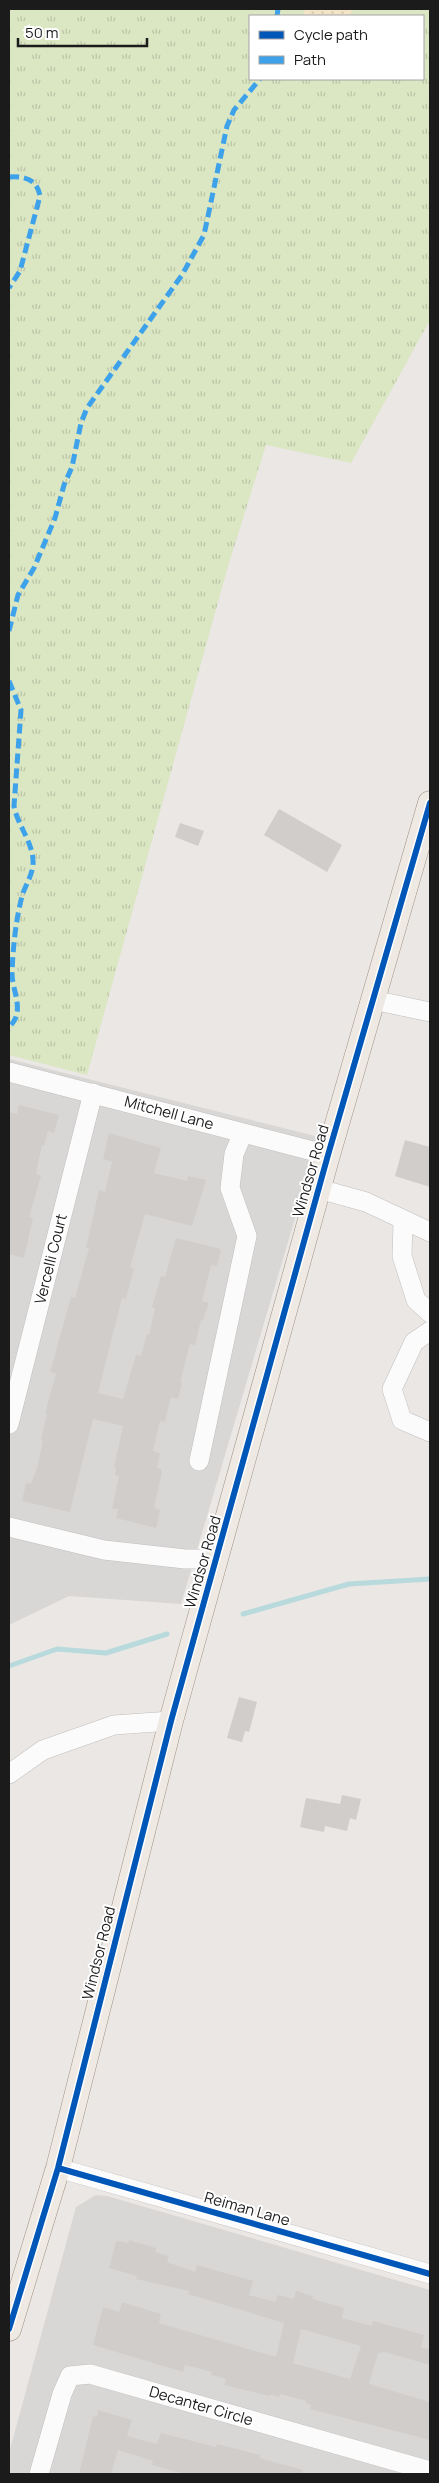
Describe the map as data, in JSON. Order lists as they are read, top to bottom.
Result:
{
  "streets": {
    "main road": ["Windsor Road"],
    "street": [
      "Mitchell Lane",
      "Vercelli Court",
      "Reiman Lane",
      "Decanter Circle"
    ]
  },
  "crossings": [
    ["Mitchell Lane", "Windsor Road"],
    ["Mitchell Lane", "Vercelli Court"],
    ["Windsor Road", "Reiman Lane"]
  ],
  "legend": ["Cycle path", "Path"],
  "scale_bar": "50 m"
}
